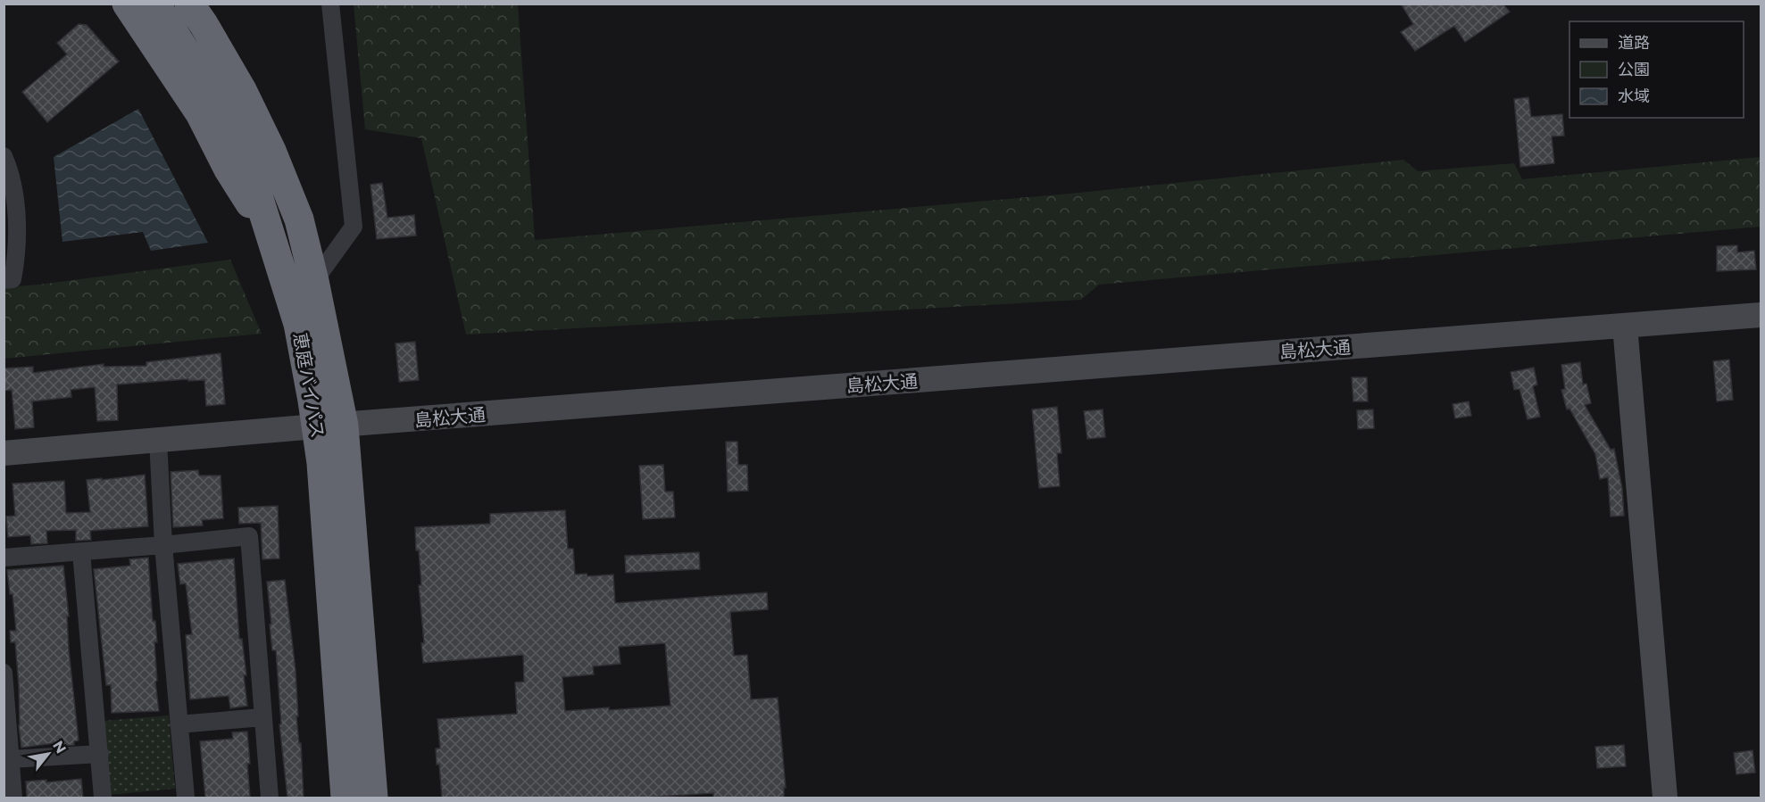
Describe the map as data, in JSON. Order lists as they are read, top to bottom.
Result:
{
  "streets": {
    "highway": ["恵庭バイパス"],
    "street": ["島松大通"]
  },
  "crossings": [
    ["島松大通", "恵庭バイパス"]
  ],
  "legend": ["道路", "公園", "水域"],
  "north": "top right"
}
